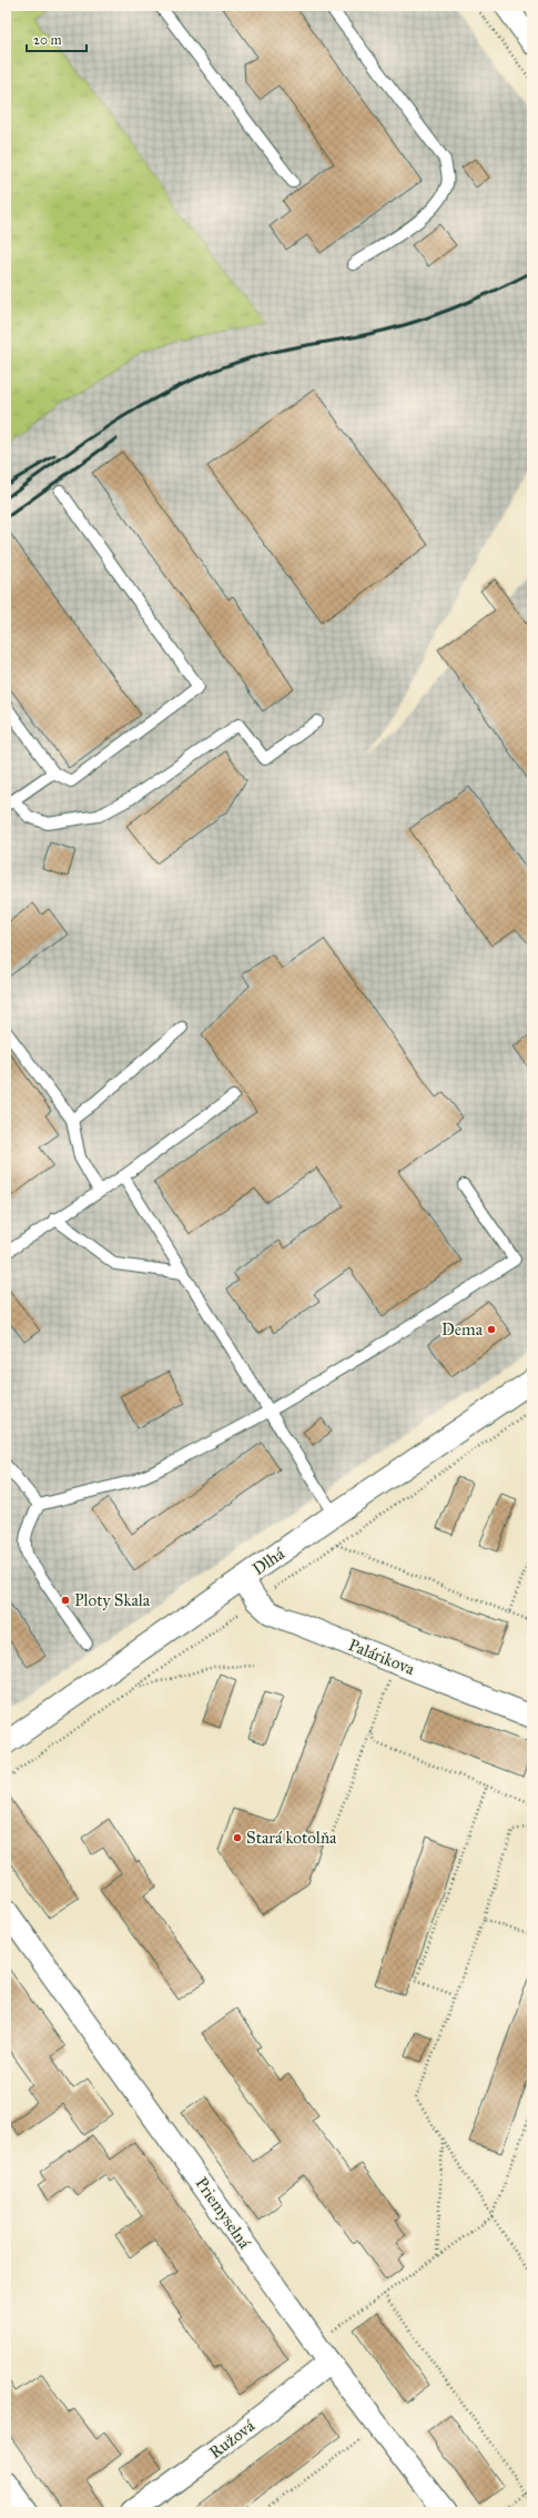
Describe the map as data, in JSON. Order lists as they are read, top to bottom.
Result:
{
  "streets": {
    "street": [
      "Dlhá",
      "Palárikova",
      "Priemyselná",
      "Ružová"
    ]
  },
  "crossings": [
    ["Dlhá", "Palárikova"],
    ["Priemyselná", "Ružová"]
  ],
  "places": ["Dema", "Ploty Skala", "Stará kotolňa"],
  "scale_bar": "20 m"
}
